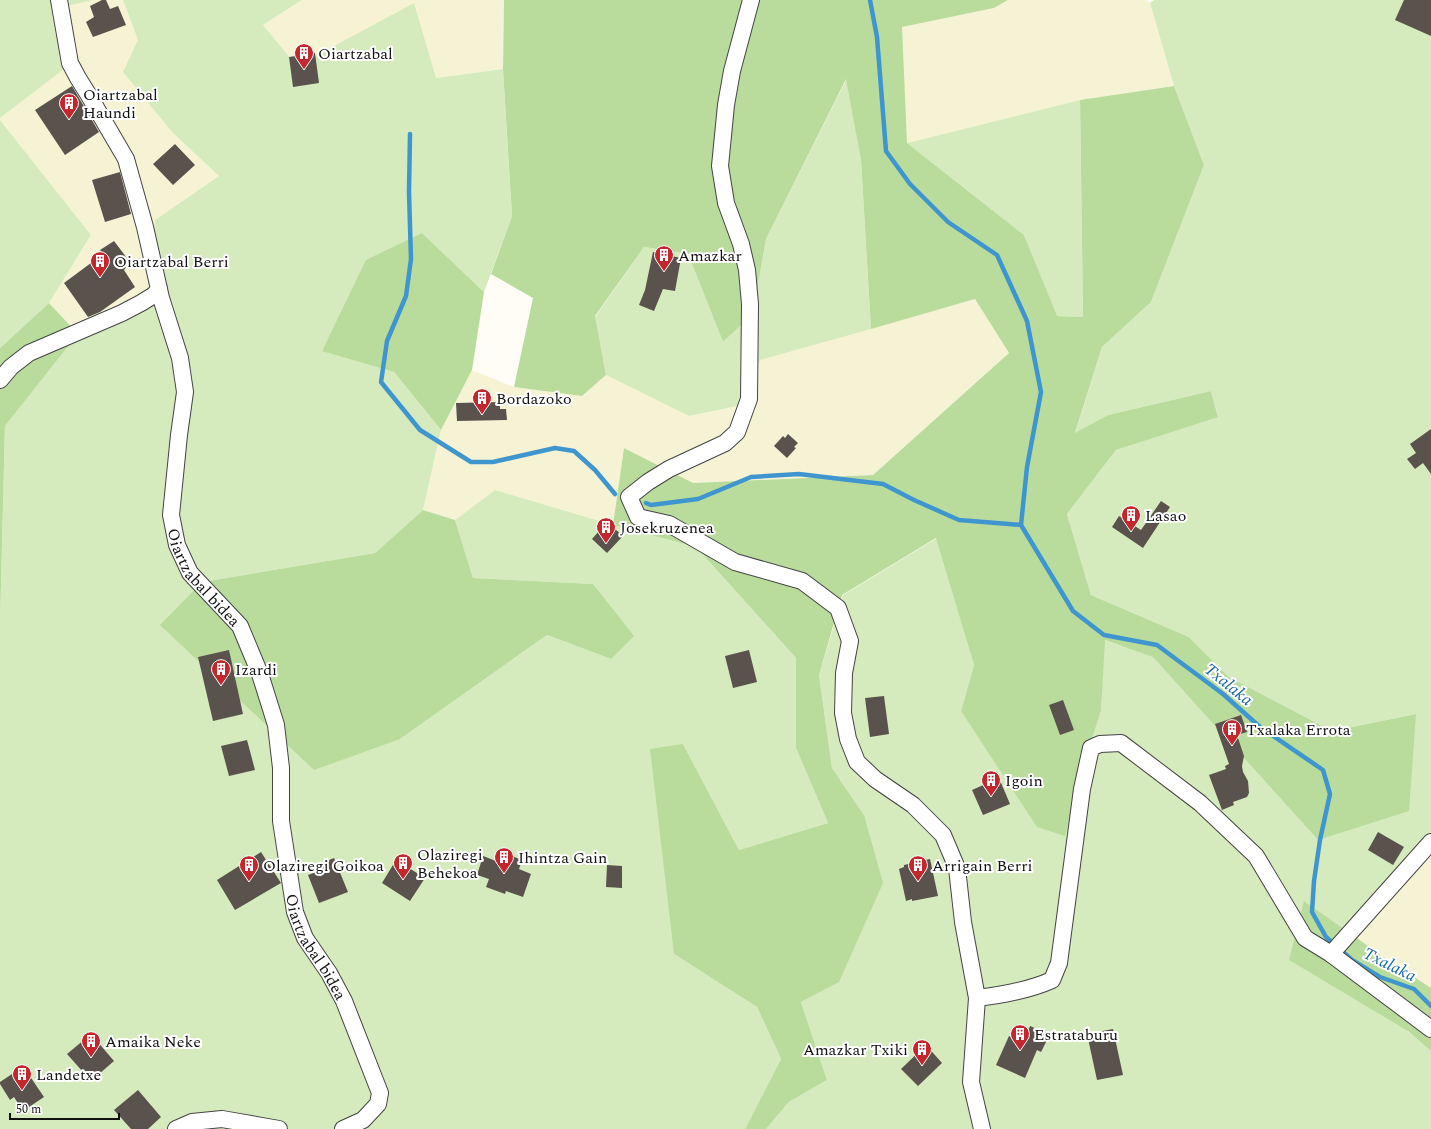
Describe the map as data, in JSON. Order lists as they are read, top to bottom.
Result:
{
  "streets": {
    "street": ["Oiartzabal bidea"]
  },
  "water": ["Txalaka"],
  "places": {
    "building": [
      "Oiartzabal",
      "Oiartzabal Haundi",
      "Amazkar",
      "Oiartzabal Berri",
      "Bordazoko",
      "Lasao",
      "Josekruzenea",
      "Izardi",
      "Txalaka Errota",
      "Igoin",
      "Ihintza Gain",
      "Olaziregi Behekoa",
      "Olaziregi Goikoa",
      "Arrigain Berri",
      "Estrataburu",
      "Amaika Neke",
      "Amazkar Txiki",
      "Landetxe"
    ]
  },
  "scale_bar": "50 m"
}
